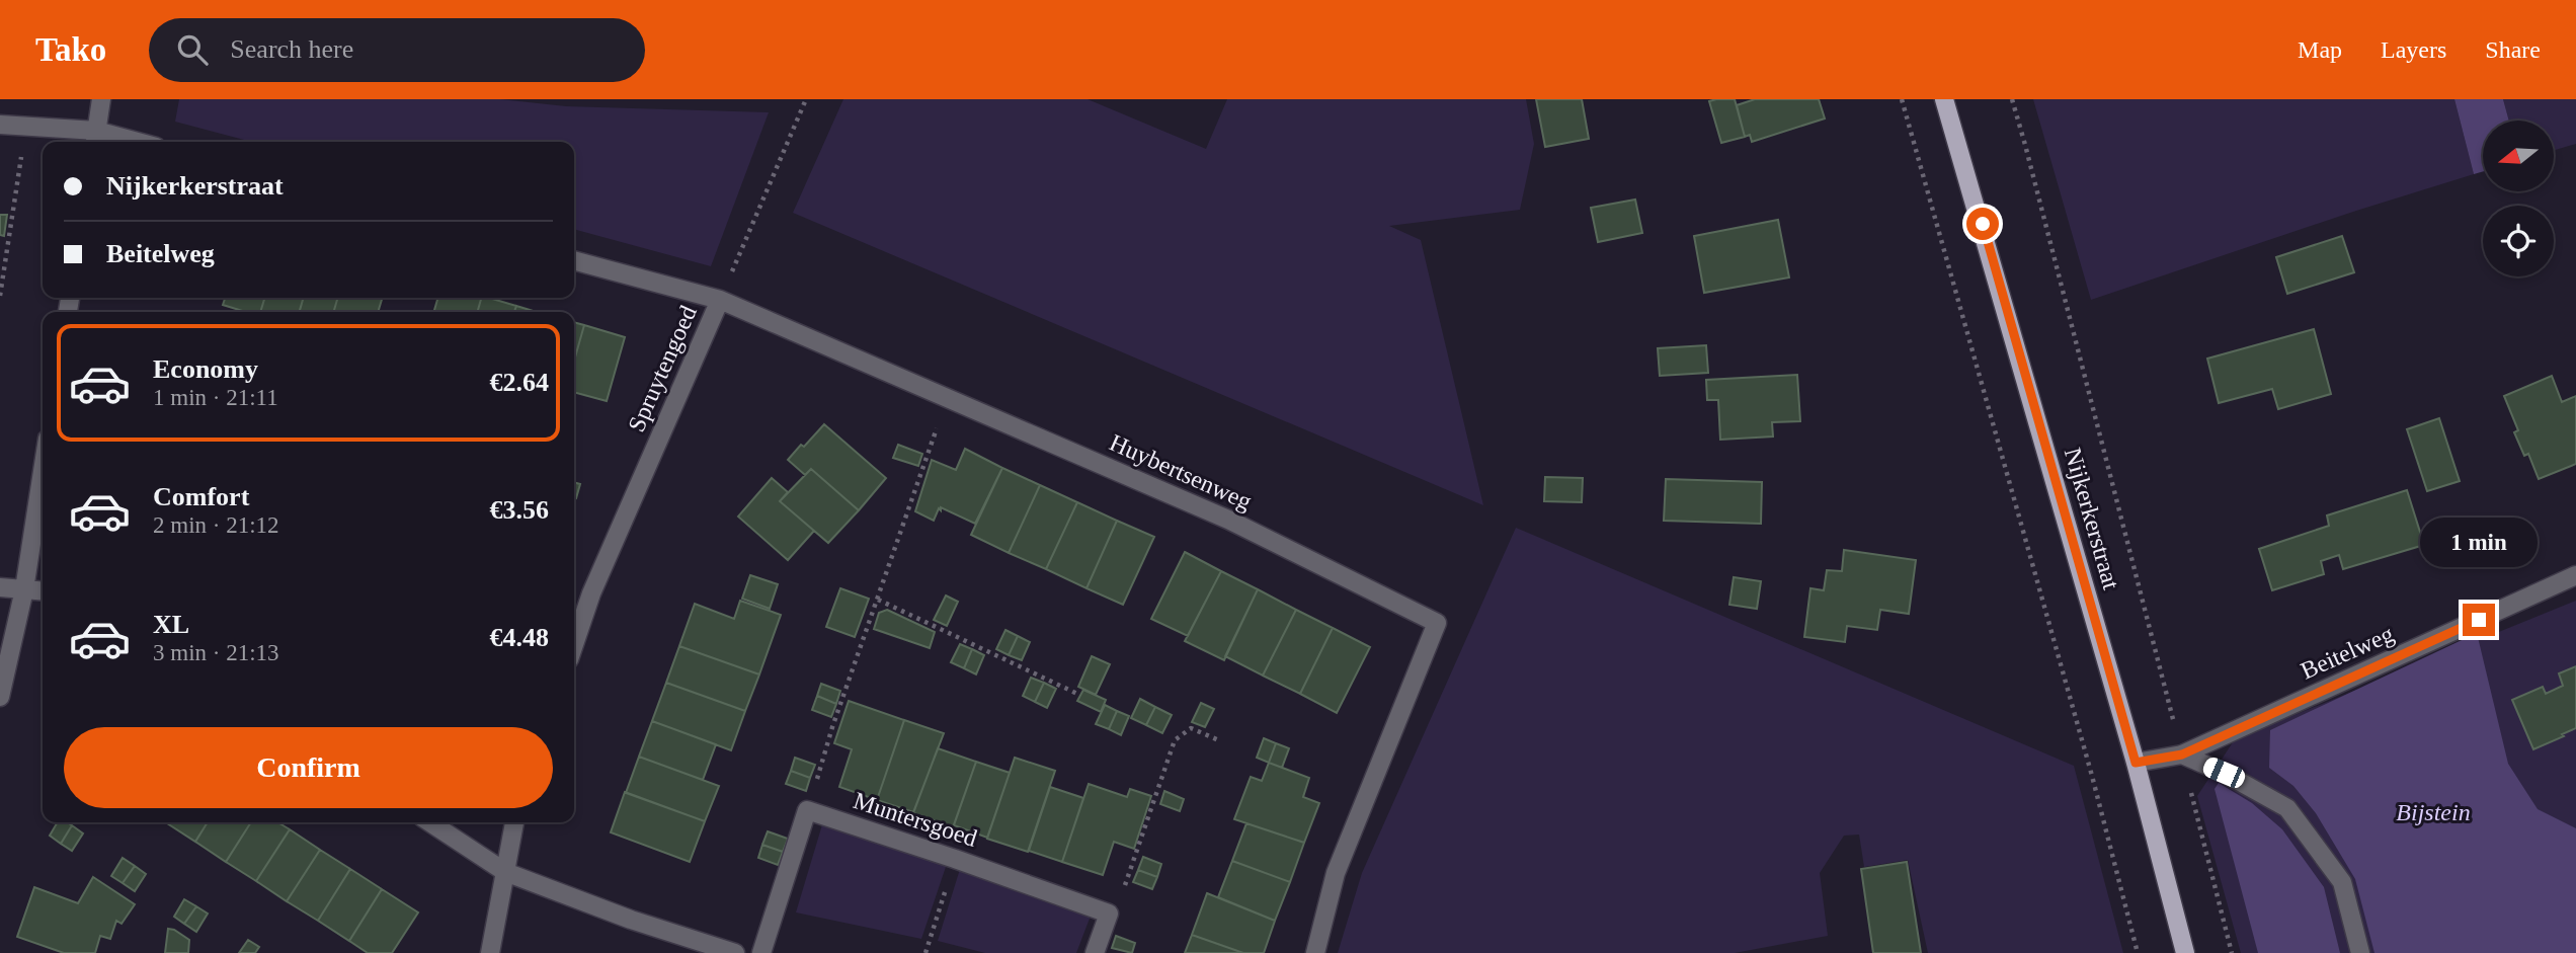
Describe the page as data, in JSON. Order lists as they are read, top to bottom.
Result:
{
  "streets": {
    "main road": ["Nijkerkerstraat"],
    "street": [
      "Spruytengoed",
      "Huybertsenweg",
      "Beitelweg",
      "Muntersgoed"
    ]
  },
  "crossings": [
    ["Spruytengoed", "Huybertsenweg"],
    ["Nijkerkerstraat", "Beitelweg"]
  ],
  "parks": ["Bijstein"],
  "north": "left",
  "page": {
    "header": "Tako",
    "search": "Search here",
    "nav": ["Map", "Layers", "Share"],
    "banner": ["Nijkerkerstraat", "Beitelweg"],
    "list": [
      {
        "name": "Economy",
        "note": "1 min · 21:11",
        "value": "€2.64"
      },
      {
        "name": "Comfort",
        "note": "2 min · 21:12",
        "value": "€3.56"
      },
      {
        "name": "XL",
        "note": "3 min · 21:13",
        "value": "€4.48"
      }
    ],
    "bubble": "1 min",
    "buttons": "Confirm"
  }
}
